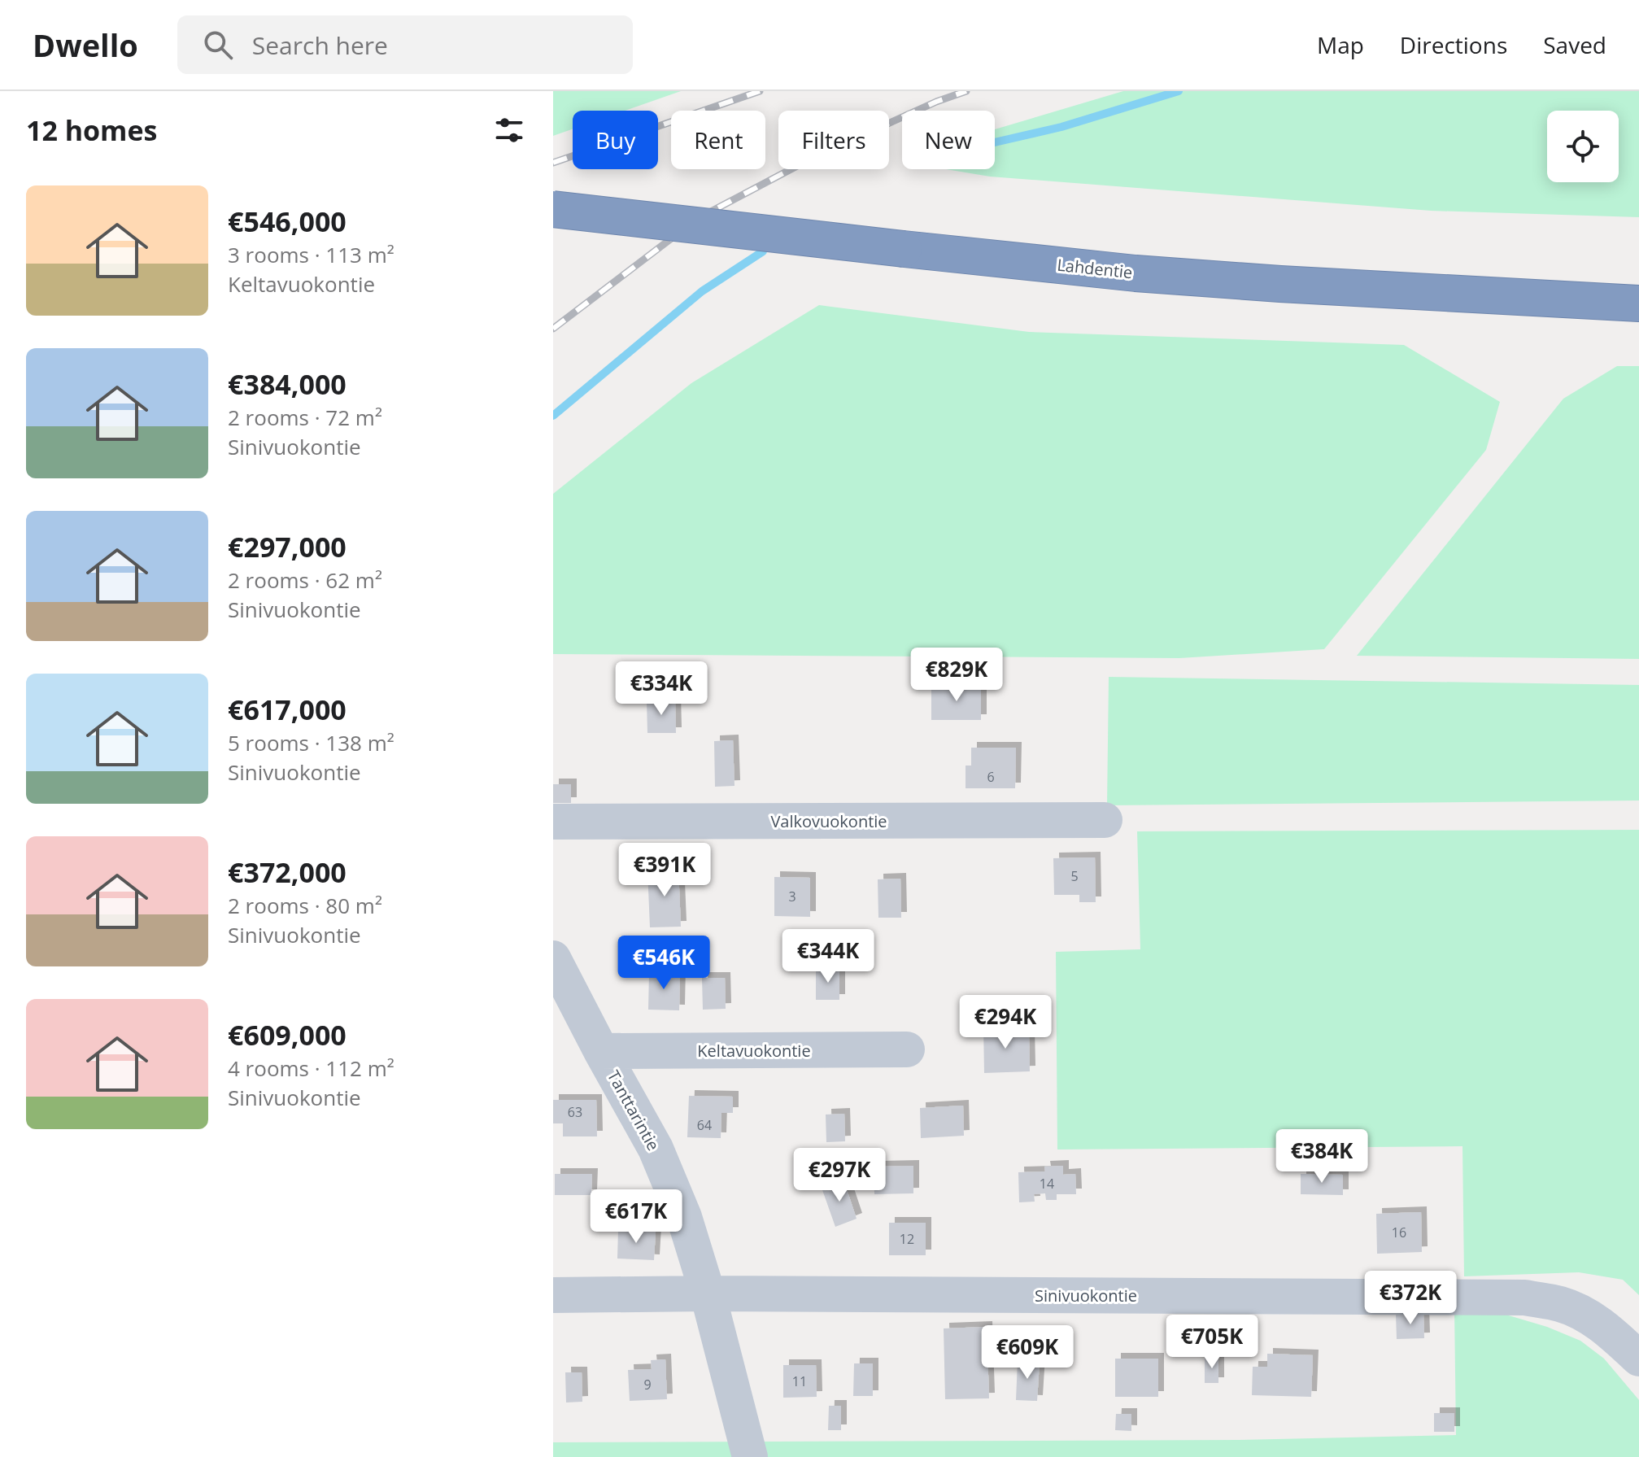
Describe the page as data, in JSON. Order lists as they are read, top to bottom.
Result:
{
  "streets": {
    "highway": ["Lahdentie"],
    "street": [
      "Valkovuokontie",
      "Keltavuokontie",
      "Tanttarintie",
      "Sinivuokontie"
    ]
  },
  "crossings": [
    ["Keltavuokontie", "Tanttarintie"],
    ["Tanttarintie", "Sinivuokontie"]
  ],
  "house_numbers": [
    "6",
    "5",
    "3",
    "63",
    "64",
    "14",
    "16",
    "12",
    "11",
    "9"
  ],
  "page": {
    "header": "Dwello",
    "search": "Search here",
    "nav": ["Map", "Directions", "Saved"],
    "heading": "12 homes",
    "chip": [
      "Buy",
      "Rent",
      "Filters",
      "New"
    ],
    "list": [
      {
        "name": "€546,000",
        "note": "3 rooms · 113 m² · Keltavuokontie"
      },
      {
        "name": "€384,000",
        "note": "2 rooms · 72 m² · Sinivuokontie"
      },
      {
        "name": "€297,000",
        "note": "2 rooms · 62 m² · Sinivuokontie"
      },
      {
        "name": "€617,000",
        "note": "5 rooms · 138 m² · Sinivuokontie"
      },
      {
        "name": "€372,000",
        "note": "2 rooms · 80 m² · Sinivuokontie"
      },
      {
        "name": "€609,000",
        "note": "4 rooms · 112 m² · Sinivuokontie"
      }
    ],
    "price": [
      "€829K",
      "€334K",
      "€391K",
      "€344K",
      "€546K",
      "€294K",
      "€384K",
      "€297K",
      "€617K",
      "€372K",
      "€705K",
      "€609K"
    ]
  }
}
